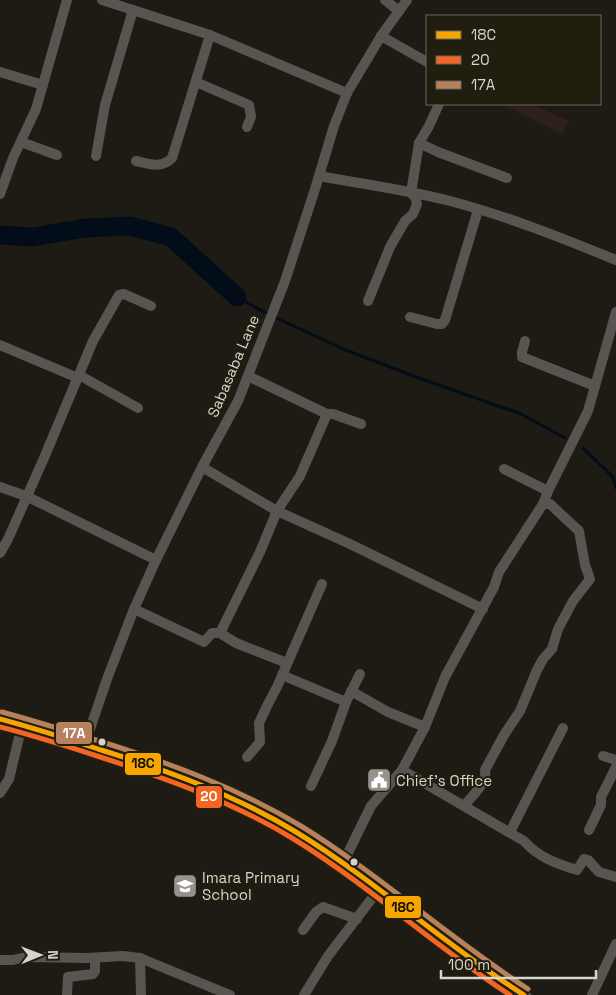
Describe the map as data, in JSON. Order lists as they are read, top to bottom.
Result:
{
  "streets": {
    "street": ["Sabasaba Lane"]
  },
  "places": {
    "public building": ["Chief's Office"],
    "school or university": ["Imara Primary School"]
  },
  "lines": ["transit line 17A", "transit line 18C", "transit line 20"],
  "legend": ["18C", "20", "17A"],
  "scale_bar": "100 m",
  "north": "right"
}
